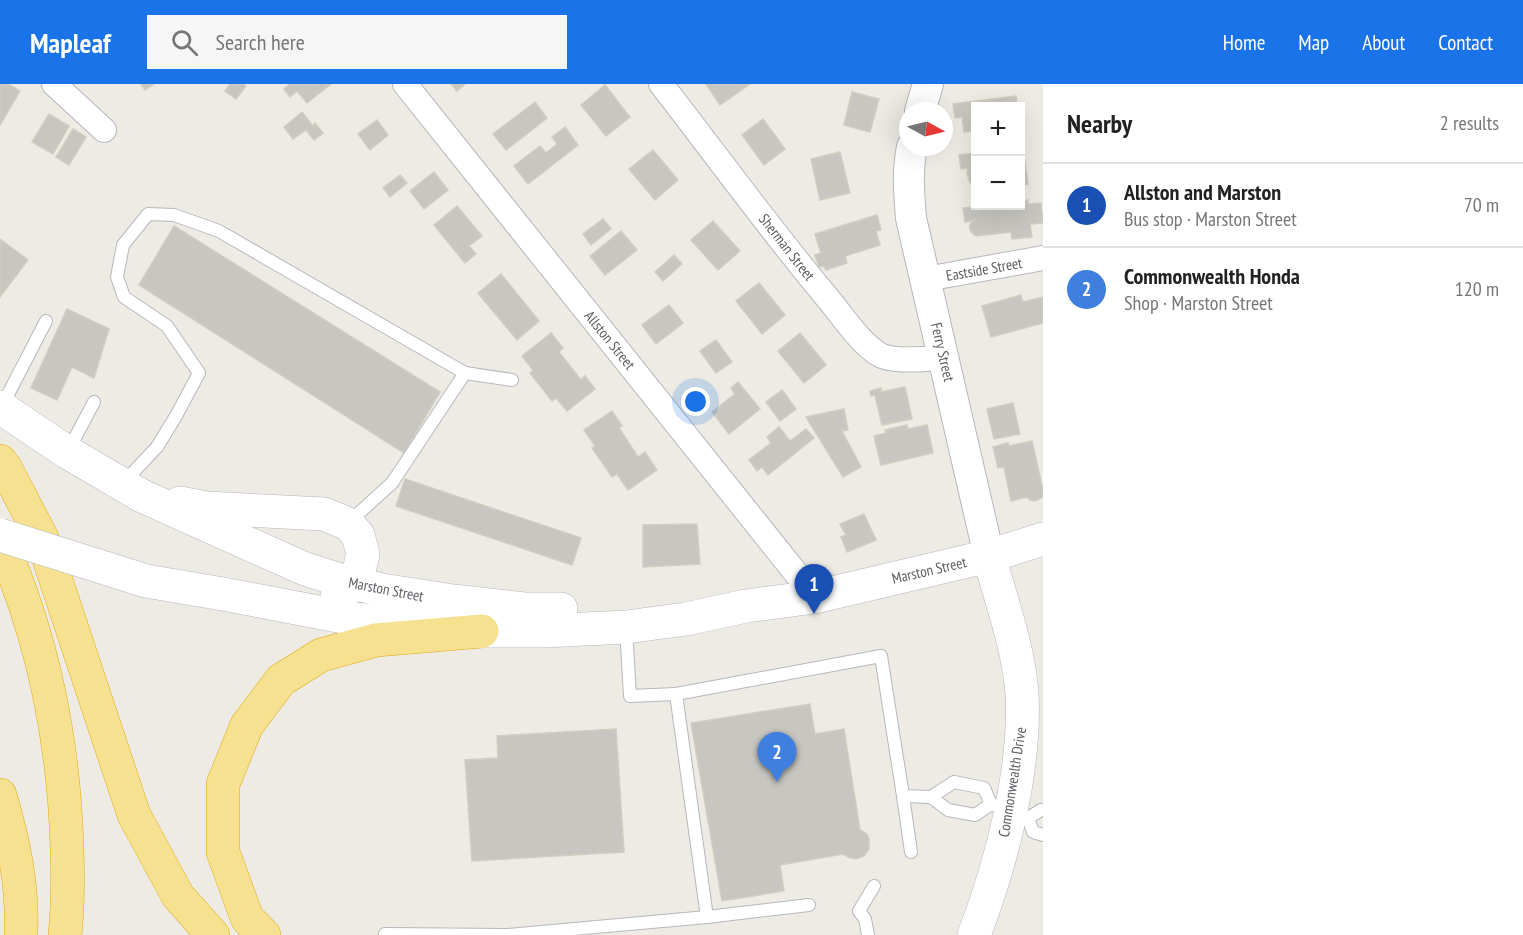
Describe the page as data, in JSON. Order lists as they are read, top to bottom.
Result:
{
  "streets": {
    "main road": ["Marston Street", "Commonwealth Drive"],
    "street": [
      "Sherman Street",
      "Eastside Street",
      "Allston Street",
      "Ferry Street"
    ]
  },
  "crossings": [
    ["Sherman Street", "Ferry Street"],
    ["Eastside Street", "Ferry Street"],
    ["Allston Street", "Marston Street"],
    ["Ferry Street", "Marston Street"],
    ["Ferry Street", "Commonwealth Drive"],
    ["Marston Street", "Commonwealth Drive"]
  ],
  "north": "right",
  "page": {
    "header": "Mapleaf",
    "search": "Search here",
    "nav": [
      "Home",
      "Map",
      "About",
      "Contact"
    ],
    "heading": ["Nearby", "2 results"],
    "map_buttons": ["+", "−"],
    "list": [
      {
        "mark": "1",
        "name": "Allston and Marston",
        "note": "Bus stop · Marston Street",
        "value": "70 m"
      },
      {
        "mark": "2",
        "name": "Commonwealth Honda",
        "note": "Shop · Marston Street",
        "value": "120 m"
      }
    ],
    "pins": ["1", "2"]
  }
}
